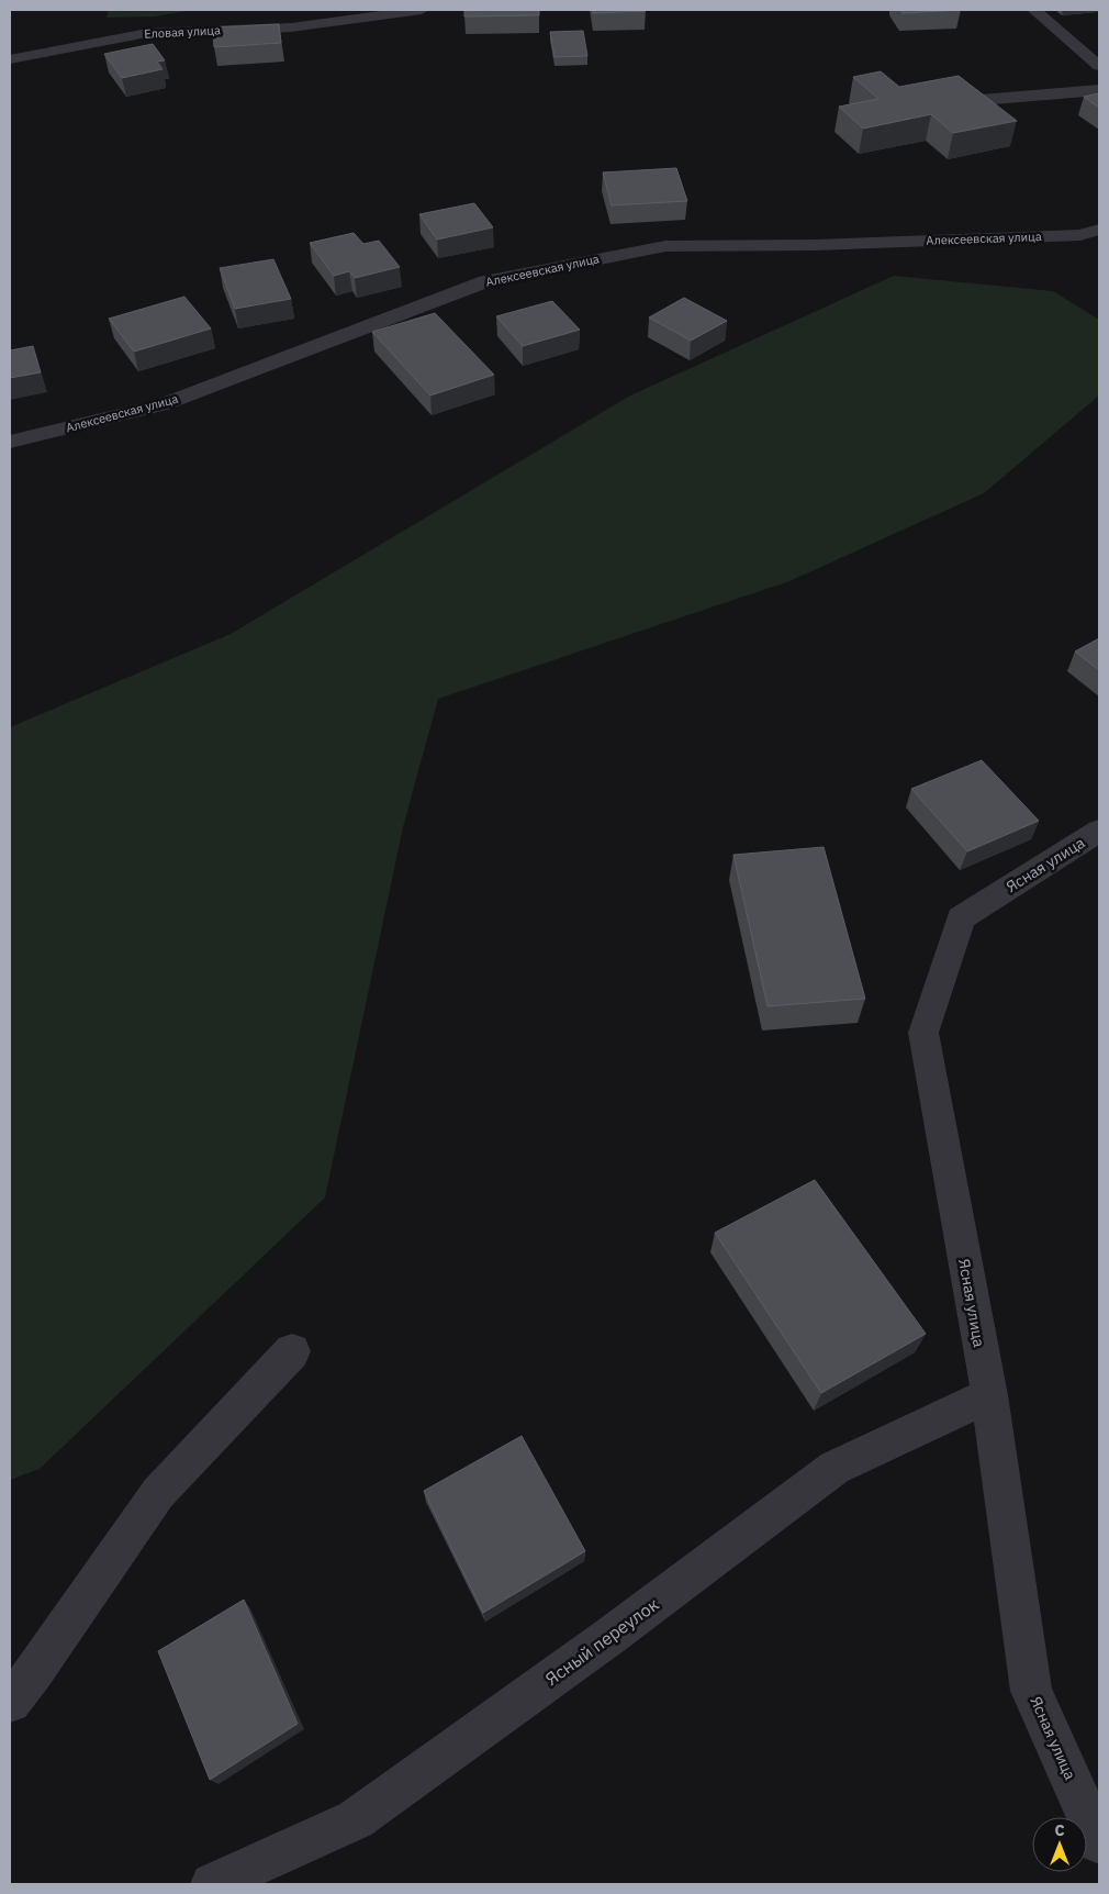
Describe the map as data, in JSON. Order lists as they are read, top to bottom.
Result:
{
  "streets": {
    "street": [
      "Еловая улица",
      "Алексеевская улица",
      "Ясная улица",
      "Ясный переулок"
    ]
  },
  "crossings": [
    ["Ясная улица", "Ясный переулок"]
  ],
  "north": "top"
}
